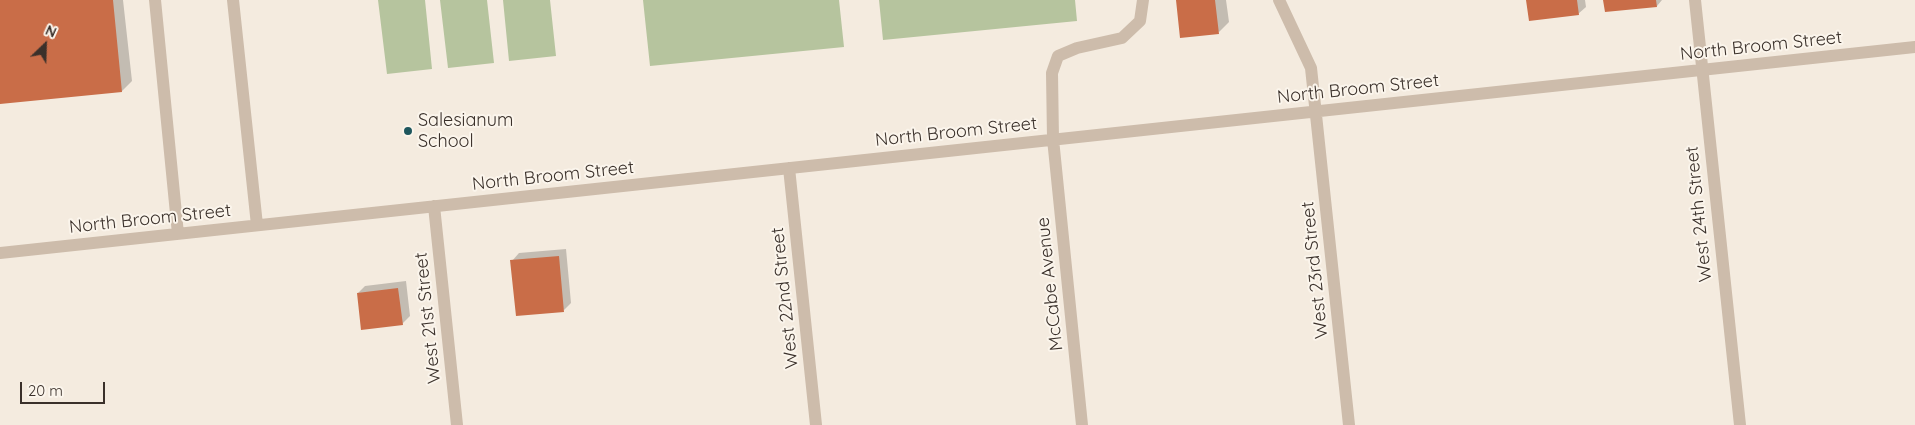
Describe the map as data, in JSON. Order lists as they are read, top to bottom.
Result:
{
  "streets": {
    "street": [
      "North Broom Street",
      "West 24th Street",
      "West 23rd Street",
      "McCabe Avenue",
      "West 22nd Street",
      "West 21st Street"
    ]
  },
  "crossings": [
    ["North Broom Street", "West 24th Street"],
    ["North Broom Street", "West 23rd Street"],
    ["North Broom Street", "McCabe Avenue"],
    ["North Broom Street", "West 22nd Street"],
    ["North Broom Street", "West 21st Street"]
  ],
  "places": ["Salesianum School"],
  "scale_bar": "20 m",
  "north": "top right"
}
